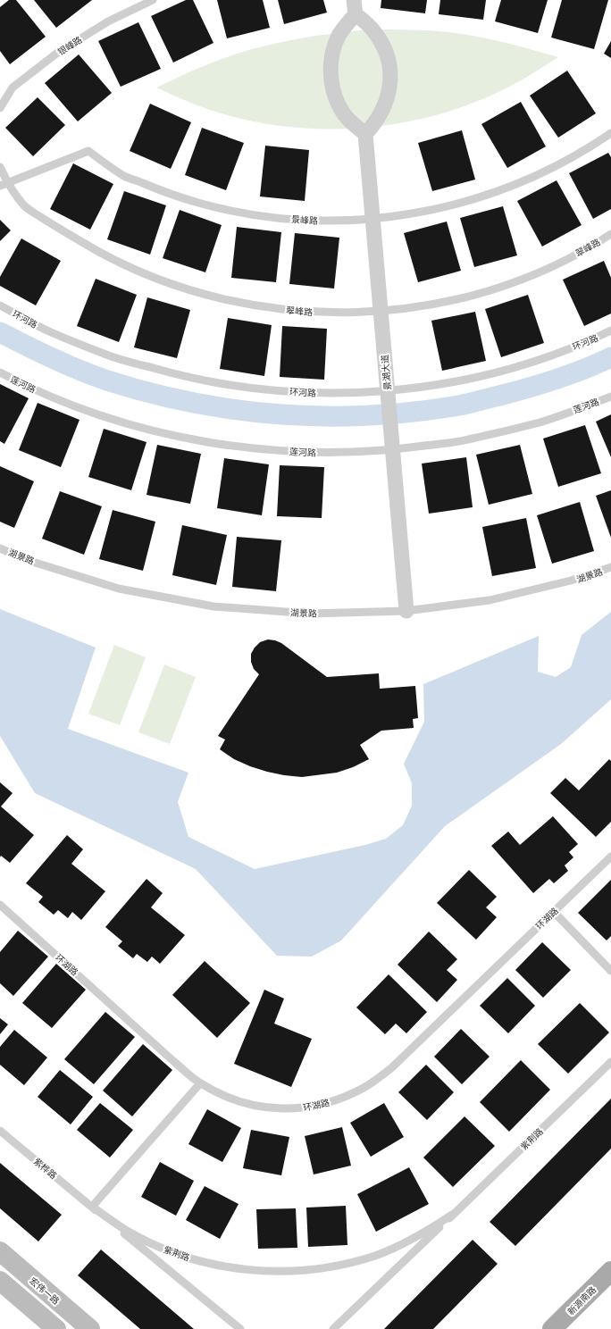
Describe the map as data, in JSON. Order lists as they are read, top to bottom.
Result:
{
  "streets": {
    "main road": ["宏伟一路", "新源南路"],
    "street": ["景湖大道"],
    "lane": [
      "银峰路",
      "景峰路",
      "翠峰路",
      "环河路",
      "莲河路",
      "湖景路",
      "环湖路",
      "紫荆路",
      "紫桦路"
    ]
  },
  "crossings": [
    ["景峰路", "翠峰路"],
    ["景峰路", "景湖大道"],
    ["翠峰路", "景湖大道"],
    ["环河路", "景湖大道"],
    ["景湖大道", "莲河路"],
    ["景湖大道", "湖景路"],
    ["紫荆路", "紫桦路"]
  ]
}
